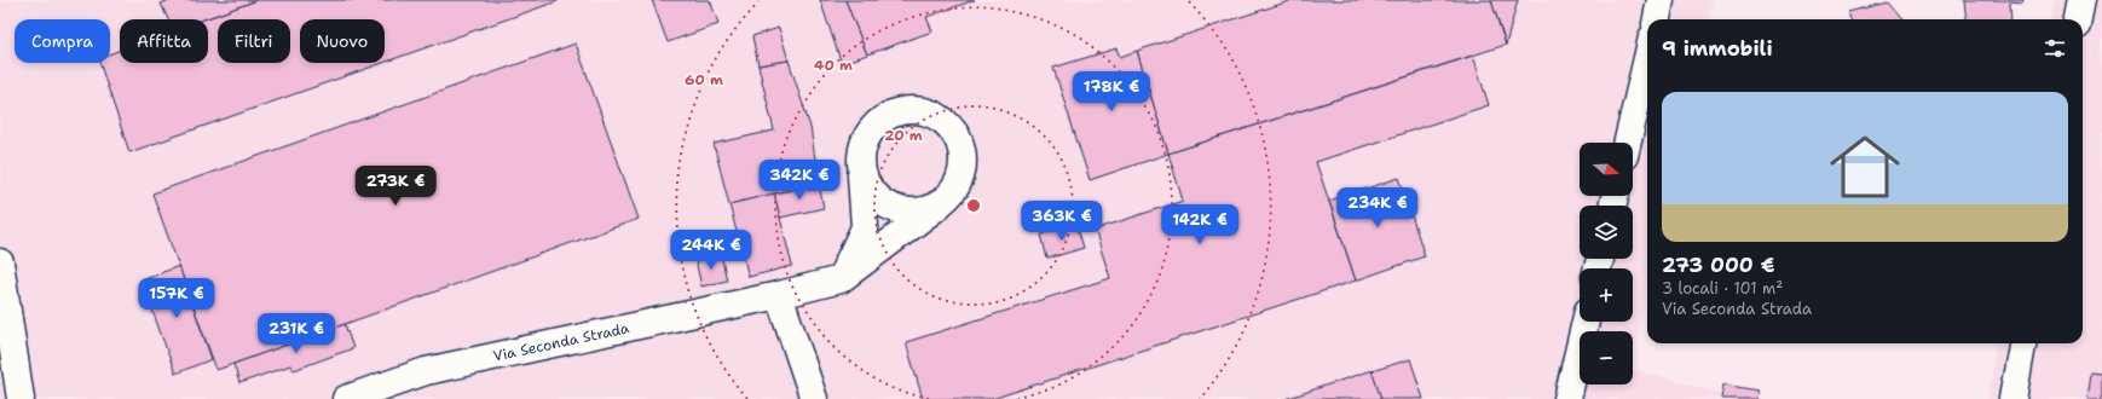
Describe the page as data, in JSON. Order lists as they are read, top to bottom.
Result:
{
  "streets": {
    "street": ["Via Seconda Strada"]
  },
  "north": "right",
  "page": {
    "chip": [
      "Compra",
      "Affitta",
      "Filtri",
      "Nuovo"
    ],
    "heading": "9 immobili",
    "price": [
      "178K €",
      "342K €",
      "273K €",
      "234K €",
      "363K €",
      "142K €",
      "244K €",
      "157K €",
      "231K €"
    ],
    "list": [
      {
        "name": "273 000 €",
        "note": "3 locali · 101 m² · Via Seconda Strada"
      }
    ],
    "map_buttons": ["+", "−"]
  },
  "rings": ["40 m", "60 m", "20 m"]
}
